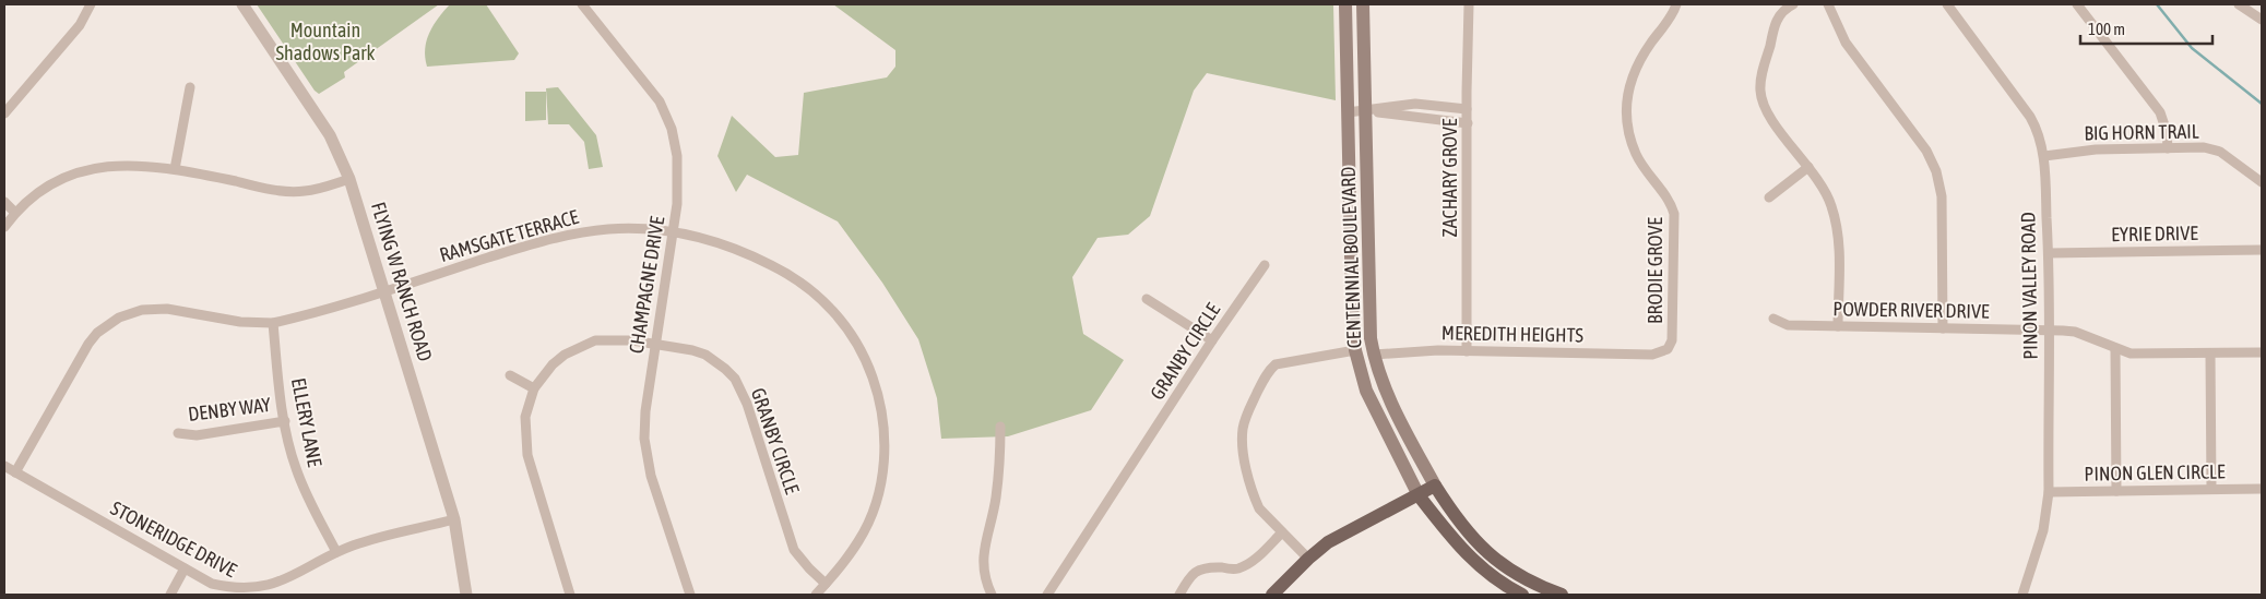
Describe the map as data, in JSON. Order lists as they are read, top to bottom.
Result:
{
  "streets": {
    "main road": ["CENTENNIAL BOULEVARD"],
    "street": [
      "BIG HORN TRAIL",
      "ZACHARY GROVE",
      "EYRIE DRIVE",
      "RAMSGATE TERRACE",
      "BRODIE GROVE",
      "FLYING W RANCH ROAD",
      "CHAMPAGNE DRIVE",
      "PINON VALLEY ROAD",
      "POWDER RIVER DRIVE",
      "MEREDITH HEIGHTS",
      "GRANBY CIRCLE",
      "DENBY WAY",
      "ELLERY LANE",
      "PINON GLEN CIRCLE",
      "STONERIDGE DRIVE"
    ]
  },
  "crossings": [
    ["BIG HORN TRAIL", "PINON VALLEY ROAD"],
    ["ZACHARY GROVE", "MEREDITH HEIGHTS"],
    ["EYRIE DRIVE", "PINON VALLEY ROAD"],
    ["RAMSGATE TERRACE", "FLYING W RANCH ROAD"],
    ["RAMSGATE TERRACE", "CHAMPAGNE DRIVE"],
    ["RAMSGATE TERRACE", "GRANBY CIRCLE"],
    ["RAMSGATE TERRACE", "ELLERY LANE"],
    ["RAMSGATE TERRACE", "STONERIDGE DRIVE"],
    ["CENTENNIAL BOULEVARD", "MEREDITH HEIGHTS"],
    ["BRODIE GROVE", "MEREDITH HEIGHTS"],
    ["FLYING W RANCH ROAD", "STONERIDGE DRIVE"],
    ["CHAMPAGNE DRIVE", "GRANBY CIRCLE"],
    ["PINON VALLEY ROAD", "POWDER RIVER DRIVE"],
    ["PINON VALLEY ROAD", "PINON GLEN CIRCLE"],
    ["DENBY WAY", "ELLERY LANE"],
    ["ELLERY LANE", "STONERIDGE DRIVE"]
  ],
  "parks": ["Mountain Shadows Park"],
  "scale_bar": "100 m"
}
